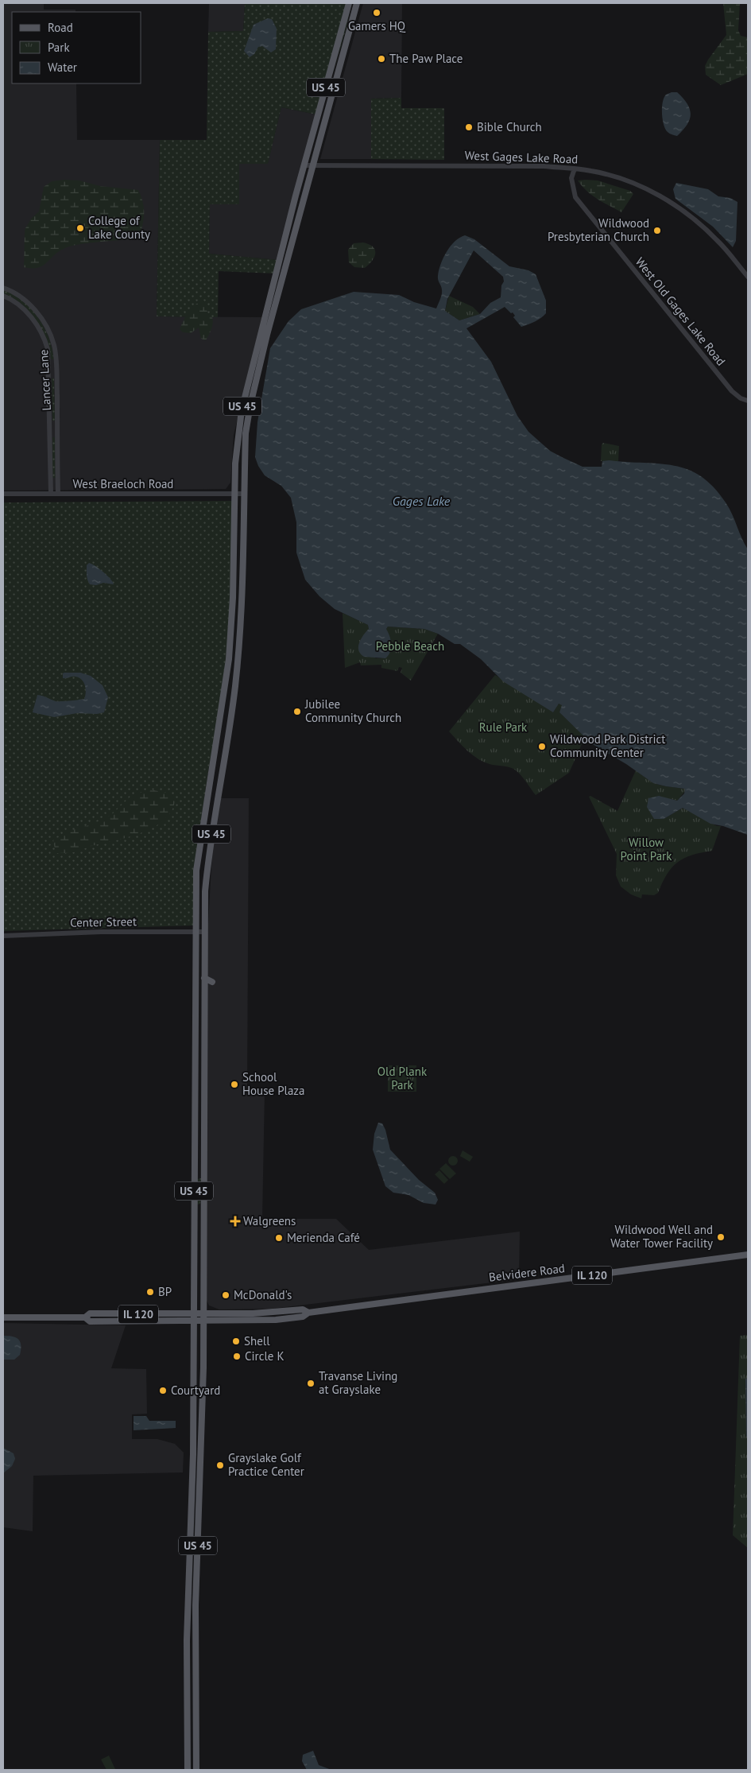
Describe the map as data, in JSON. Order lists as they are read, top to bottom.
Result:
{
  "streets": {
    "main road": ["US 45", "Belvidere Road", "IL 120"],
    "street": [
      "West Gages Lake Road",
      "West Old Gages Lake Road",
      "Lancer Lane",
      "West Braeloch Road",
      "Center Street"
    ]
  },
  "crossings": [
    ["US 45", "West Gages Lake Road"],
    ["US 45", "West Braeloch Road"],
    ["US 45", "Center Street"],
    ["US 45", "Belvidere Road"],
    ["US 45", "IL 120"],
    ["West Gages Lake Road", "West Old Gages Lake Road"],
    ["Lancer Lane", "West Braeloch Road"],
    ["Belvidere Road", "IL 120"]
  ],
  "water": ["Gages Lake"],
  "parks": [
    "Pebble Beach",
    "Rule Park",
    "Willow Point Park",
    "Old Plank Park"
  ],
  "places": {
    "other": [
      "Gamers HQ",
      "The Paw Place",
      "Bible Church",
      "College of Lake County",
      "Wildwood Presbyterian Church",
      "Jubilee Community Church",
      "Wildwood Park District Community Center",
      "School House Plaza",
      "Wildwood Well and Water Tower Facility",
      "Merienda Café",
      "BP",
      "McDonald's",
      "Shell",
      "Circle K",
      "Travanse Living at Grayslake",
      "Courtyard",
      "Grayslake Golf Practice Center"
    ],
    "health": ["Walgreens"]
  },
  "legend": ["Road", "Park", "Water"]
}
